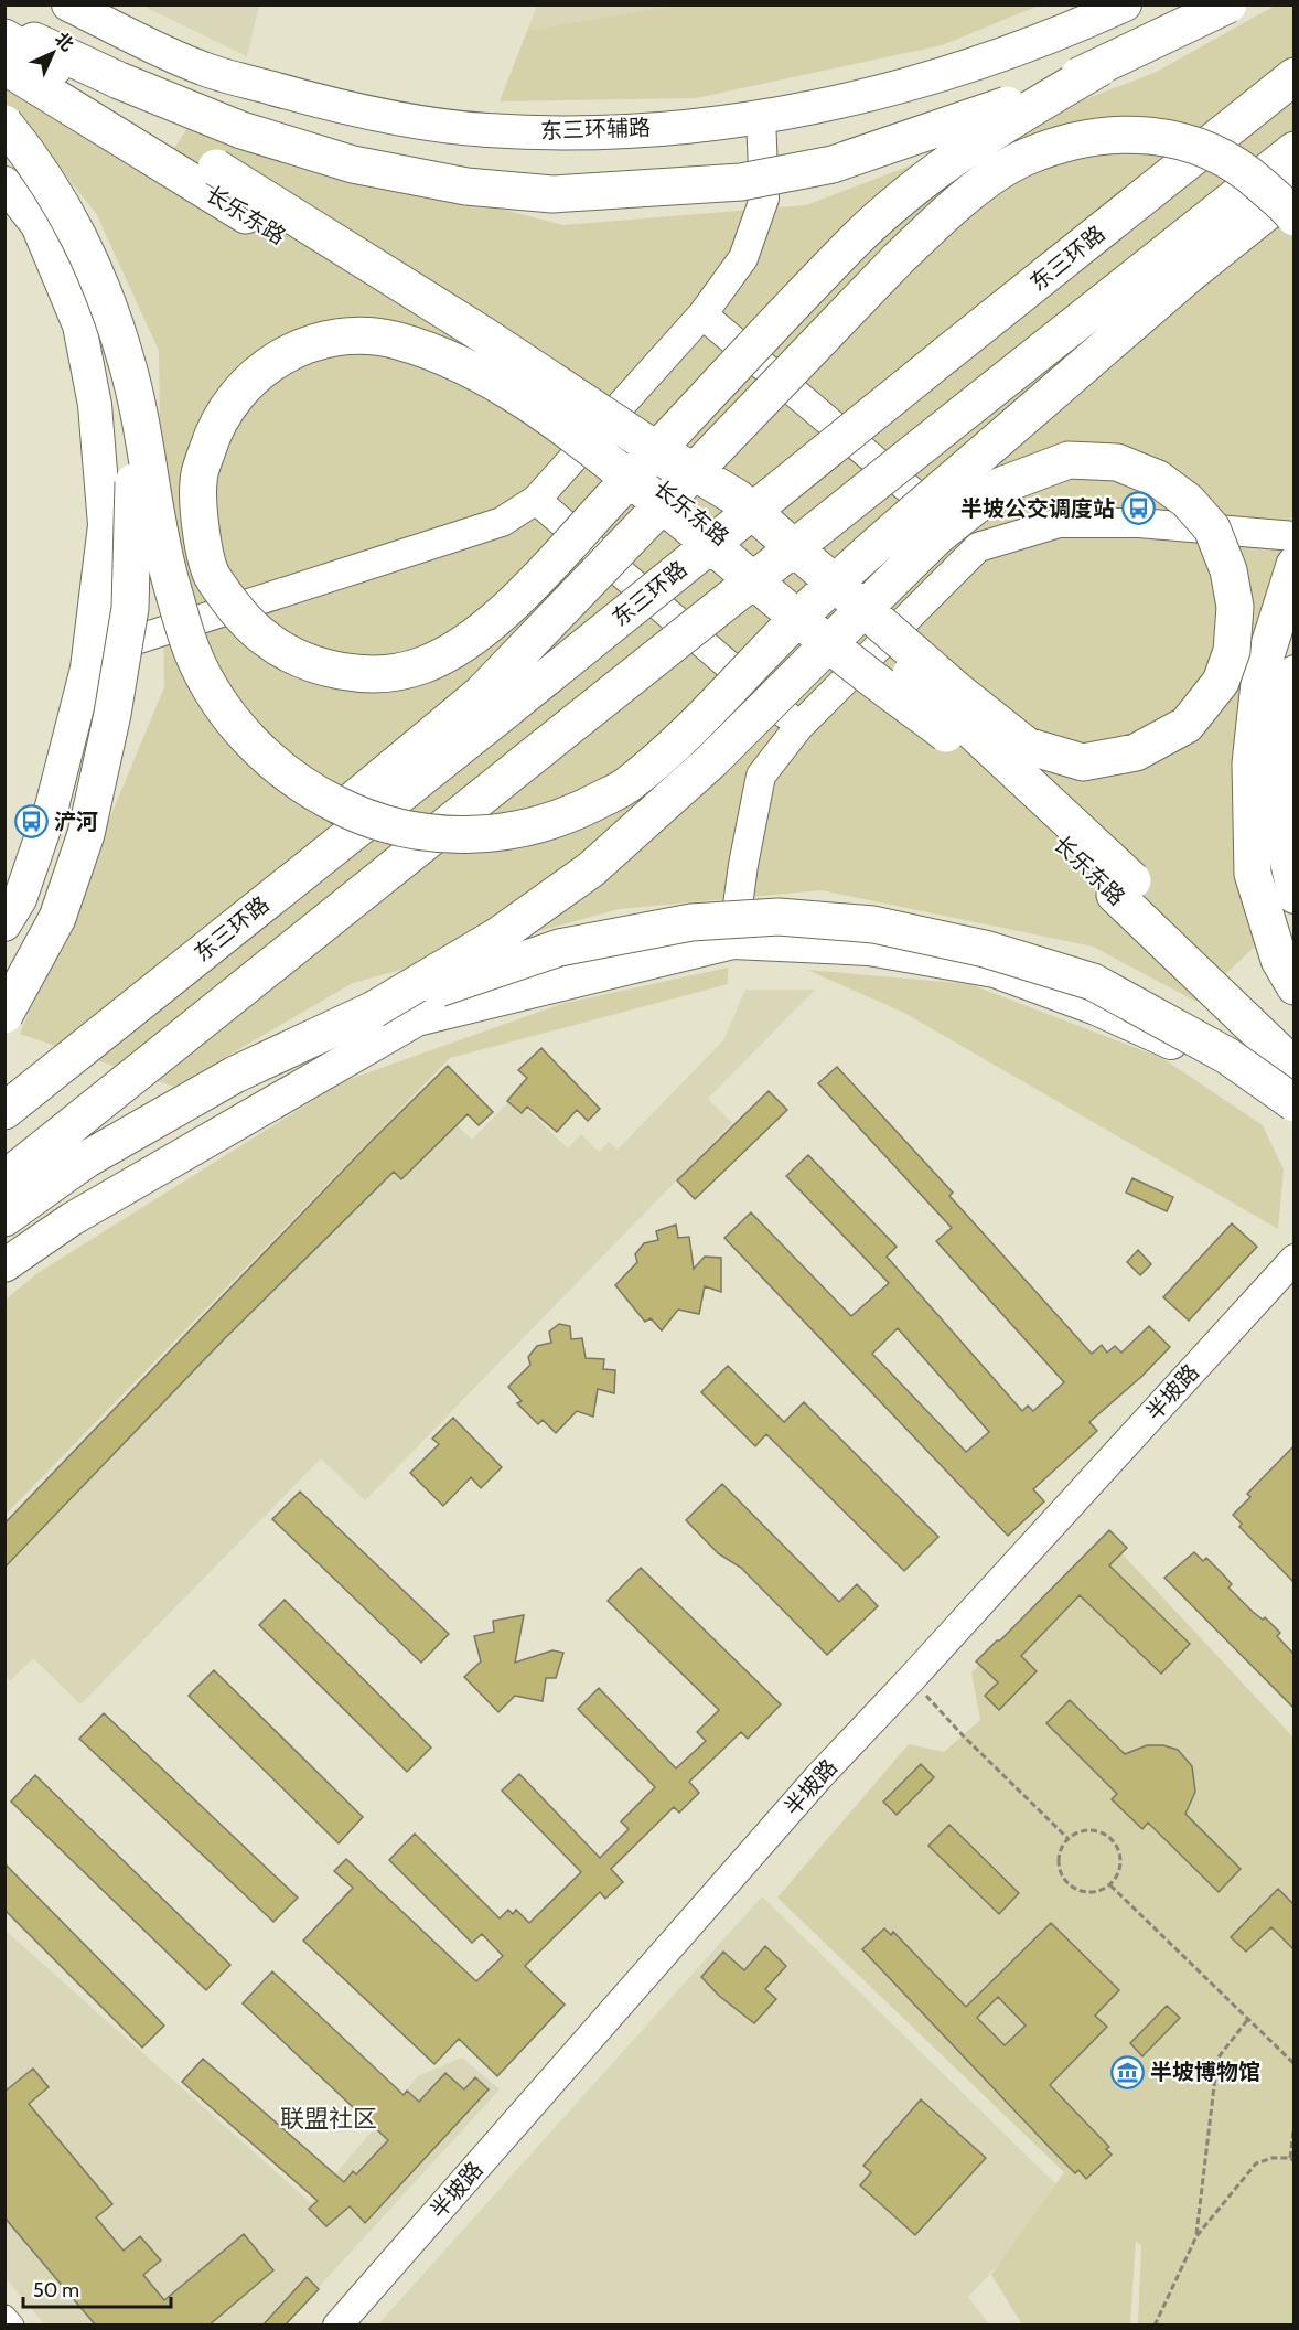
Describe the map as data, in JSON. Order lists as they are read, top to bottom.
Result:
{
  "streets": {
    "main road": ["东三环辅路", "长乐东路", "东三环路"],
    "street": ["半坡路"]
  },
  "districts": ["联盟社区"],
  "places": {
    "bus stop": ["半坡公交调度站", "浐河"],
    "museum": ["半坡博物馆"]
  },
  "scale_bar": "50 m",
  "north": "top right"
}
